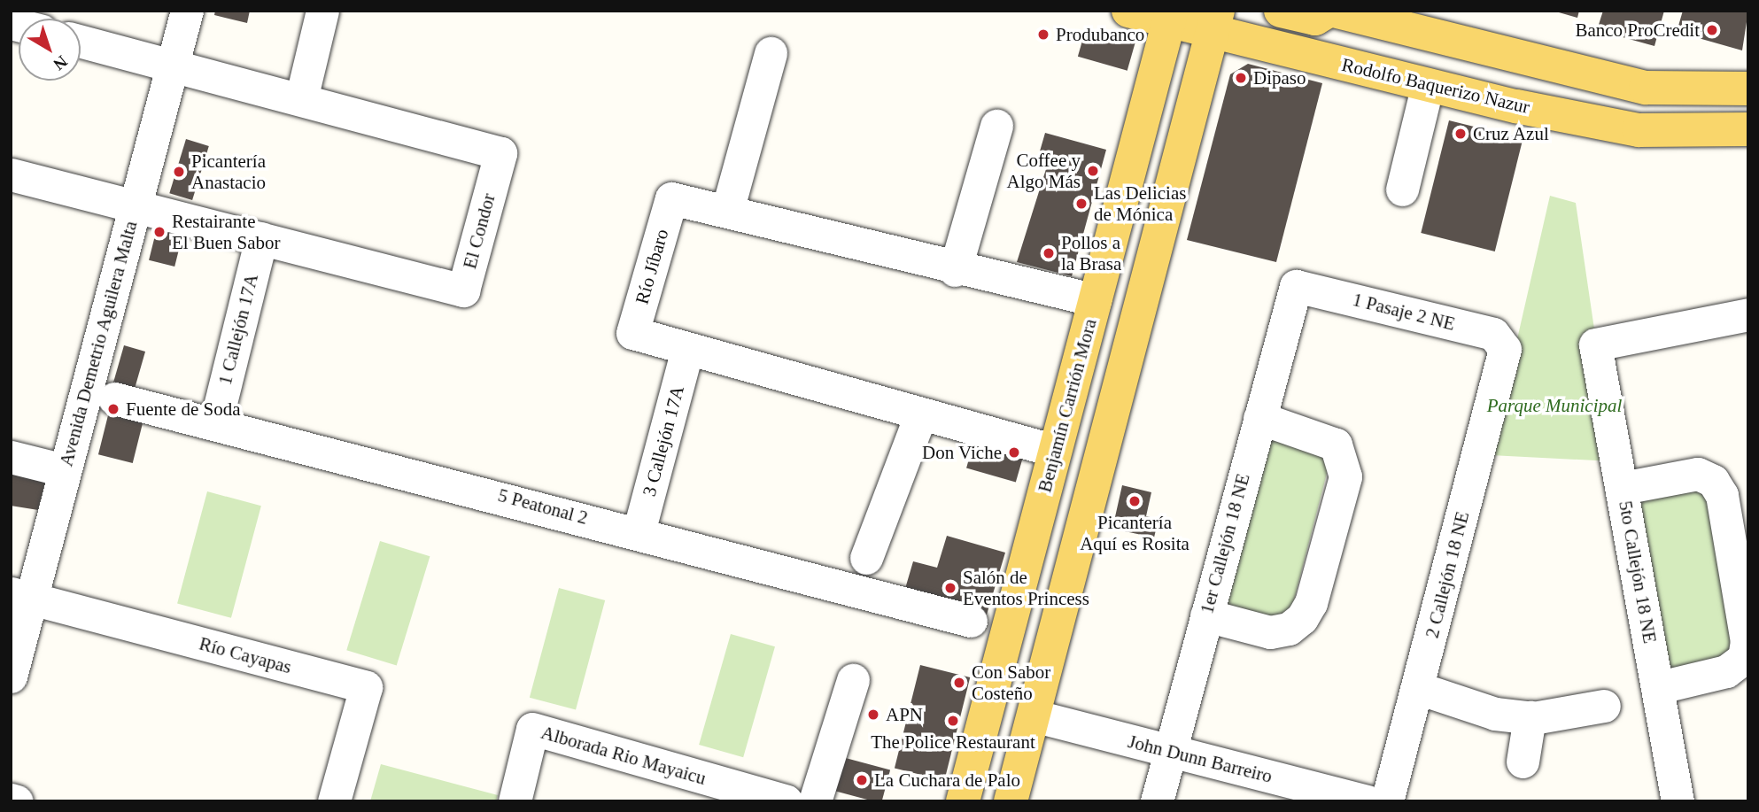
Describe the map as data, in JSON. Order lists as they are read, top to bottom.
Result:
{
  "streets": {
    "main road": ["Rodolfo Baquerizo Nazur", "Benjamín Carrión Mora"],
    "street": [
      "El Condor",
      "Río Jíbaro",
      "1 Pasaje 2 NE",
      "1 Callejón 17A",
      "Avenida Demetrio Aguilera Malta",
      "3 Callejón 17A",
      "5 Peatonal 2",
      "1er Callejón 18 NE",
      "5to Callejón 18 NE",
      "2 Callejón 18 NE",
      "Río Cayapas",
      "Alborada Rio Mayaicu",
      "John Dunn Barreiro"
    ]
  },
  "crossings": [
    ["Rodolfo Baquerizo Nazur", "Benjamín Carrión Mora"],
    ["El Condor", "1 Callejón 17A"],
    ["El Condor", "Avenida Demetrio Aguilera Malta"],
    ["Río Jíbaro", "Benjamín Carrión Mora"],
    ["Río Jíbaro", "3 Callejón 17A"],
    ["1 Pasaje 2 NE", "1er Callejón 18 NE"],
    ["1 Pasaje 2 NE", "2 Callejón 18 NE"],
    ["1 Callejón 17A", "5 Peatonal 2"],
    ["Avenida Demetrio Aguilera Malta", "Río Cayapas"],
    ["3 Callejón 17A", "5 Peatonal 2"],
    ["1er Callejón 18 NE", "John Dunn Barreiro"]
  ],
  "parks": ["Parque Municipal"],
  "places": [
    "Banco ProCredit",
    "Produbanco",
    "Dipaso",
    "Cruz Azul",
    "Coffee y Algo Más",
    "Picantería Anastacio",
    "Las Delicias de Mónica",
    "Restairante El Buen Sabor",
    "Pollos a la Brasa",
    "Fuente de Soda",
    "Don Viche",
    "Picantería Aquí es Rosita",
    "Salón de Eventos Princess",
    "Con Sabor Costeño",
    "APN",
    "The Police Restaurant",
    "La Cuchara de Palo"
  ],
  "north": "bottom right"
}
